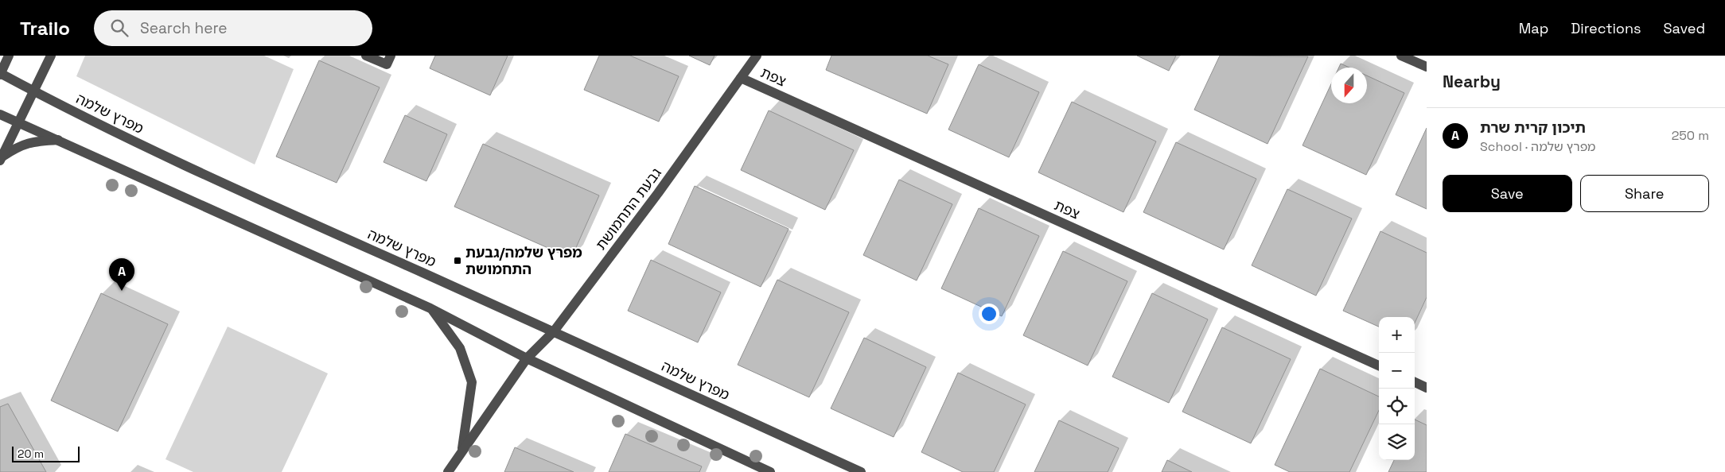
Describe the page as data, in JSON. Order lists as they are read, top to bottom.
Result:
{
  "streets": {
    "street": ["צפת", "מפרץ שלמה", "גבעת התחמושת"]
  },
  "crossings": [
    ["צפת", "גבעת התחמושת"],
    ["מפרץ שלמה", "גבעת התחמושת"]
  ],
  "places": {
    "transit": ["מפרץ שלמה/גבעת התחמושת"]
  },
  "scale_bar": "20 m",
  "north": "bottom",
  "page": {
    "header": "Trailo",
    "search": "Search here",
    "nav": ["Map", "Directions", "Saved"],
    "heading": "Nearby",
    "list": [
      {
        "mark": "A",
        "name": "תיכון קרית שרת",
        "note": "School · מפרץ שלמה",
        "value": "250 m"
      }
    ],
    "buttons": ["Save", "Share"],
    "pins": "A",
    "map_buttons": ["+", "−"],
    "scale": "20 m"
  }
}
